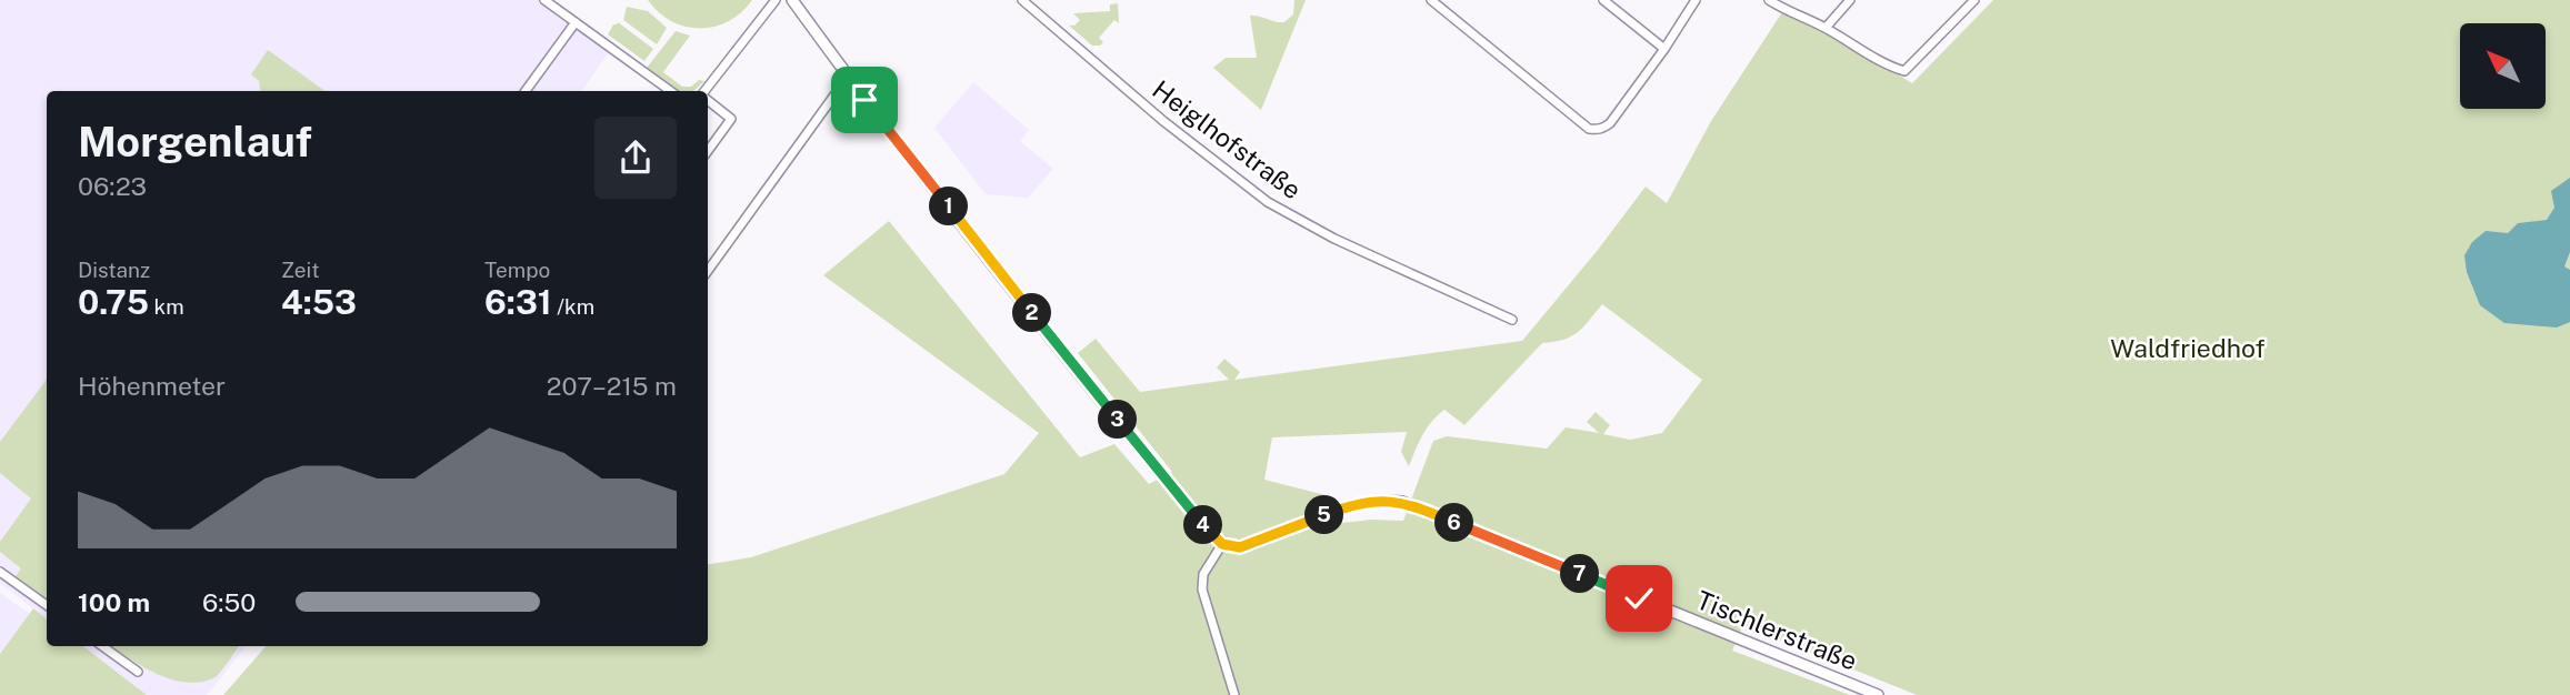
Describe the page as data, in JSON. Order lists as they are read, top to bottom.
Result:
{
  "streets": {
    "street": ["Heiglhofstraße", "Tischlerstraße"]
  },
  "parks": ["Waldfriedhof"],
  "north": "top left",
  "page": {
    "heading": ["Morgenlauf", "06:23"],
    "pins": [
      "1",
      "2",
      "3",
      "5",
      "6",
      "4",
      "7"
    ],
    "stats": [
      ["Distanz", "0.75 km"],
      ["Zeit", "4:53"],
      ["Tempo", "6:31 /km"]
    ],
    "chart": ["Höhenmeter", "207–215 m"],
    "list": [
      {
        "name": "100 m",
        "note": "6:50"
      }
    ]
  }
}
